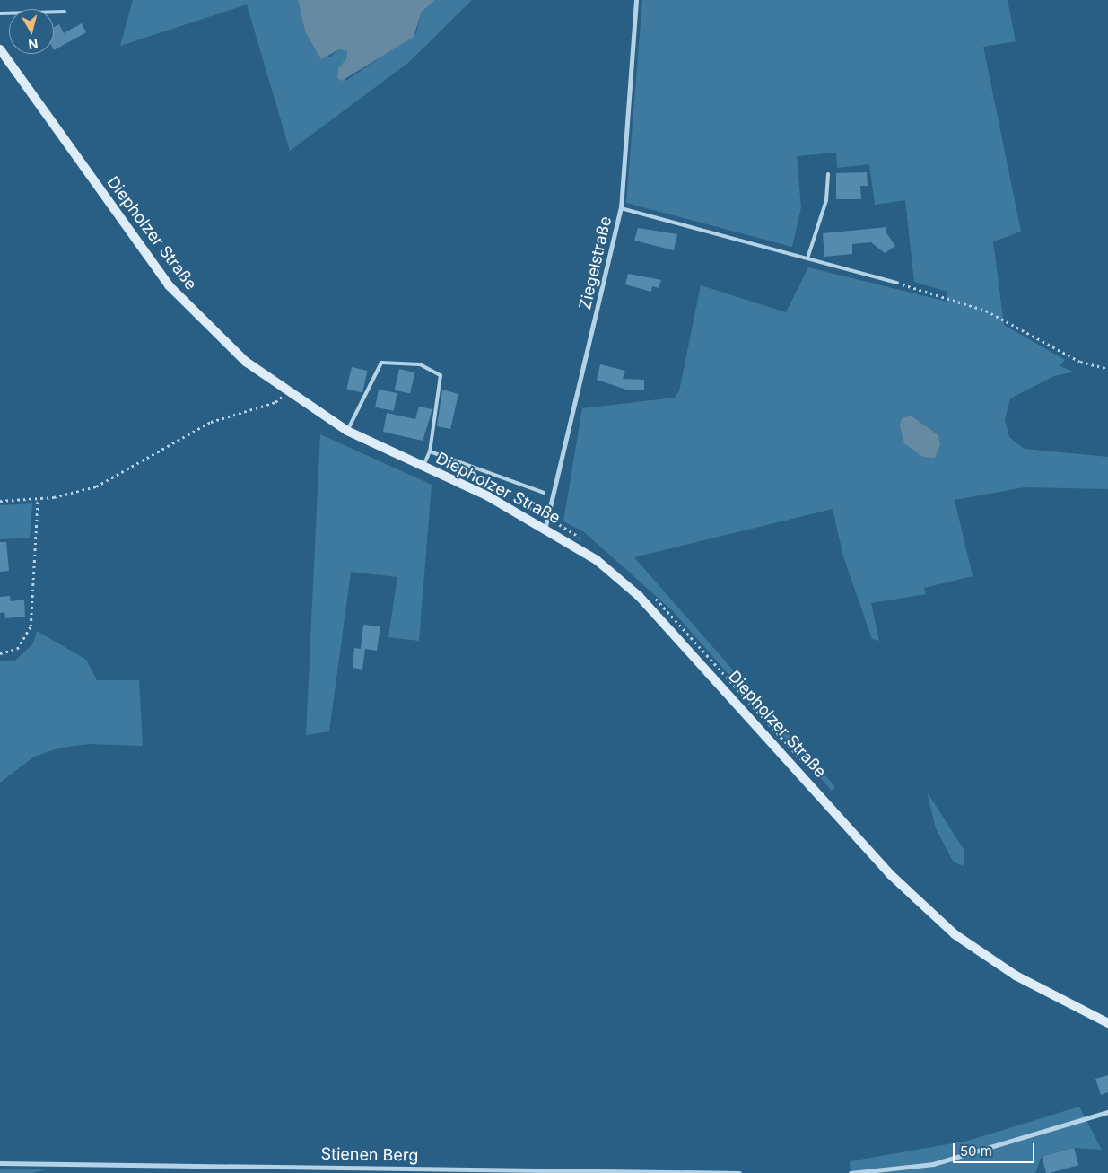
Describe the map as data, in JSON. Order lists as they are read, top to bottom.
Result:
{
  "streets": {
    "main road": ["Diepholzer Straße"],
    "street": ["Ziegelstraße", "Stienen Berg"]
  },
  "crossings": [
    ["Diepholzer Straße", "Ziegelstraße"]
  ],
  "scale_bar": "50 m",
  "north": "bottom"
}
